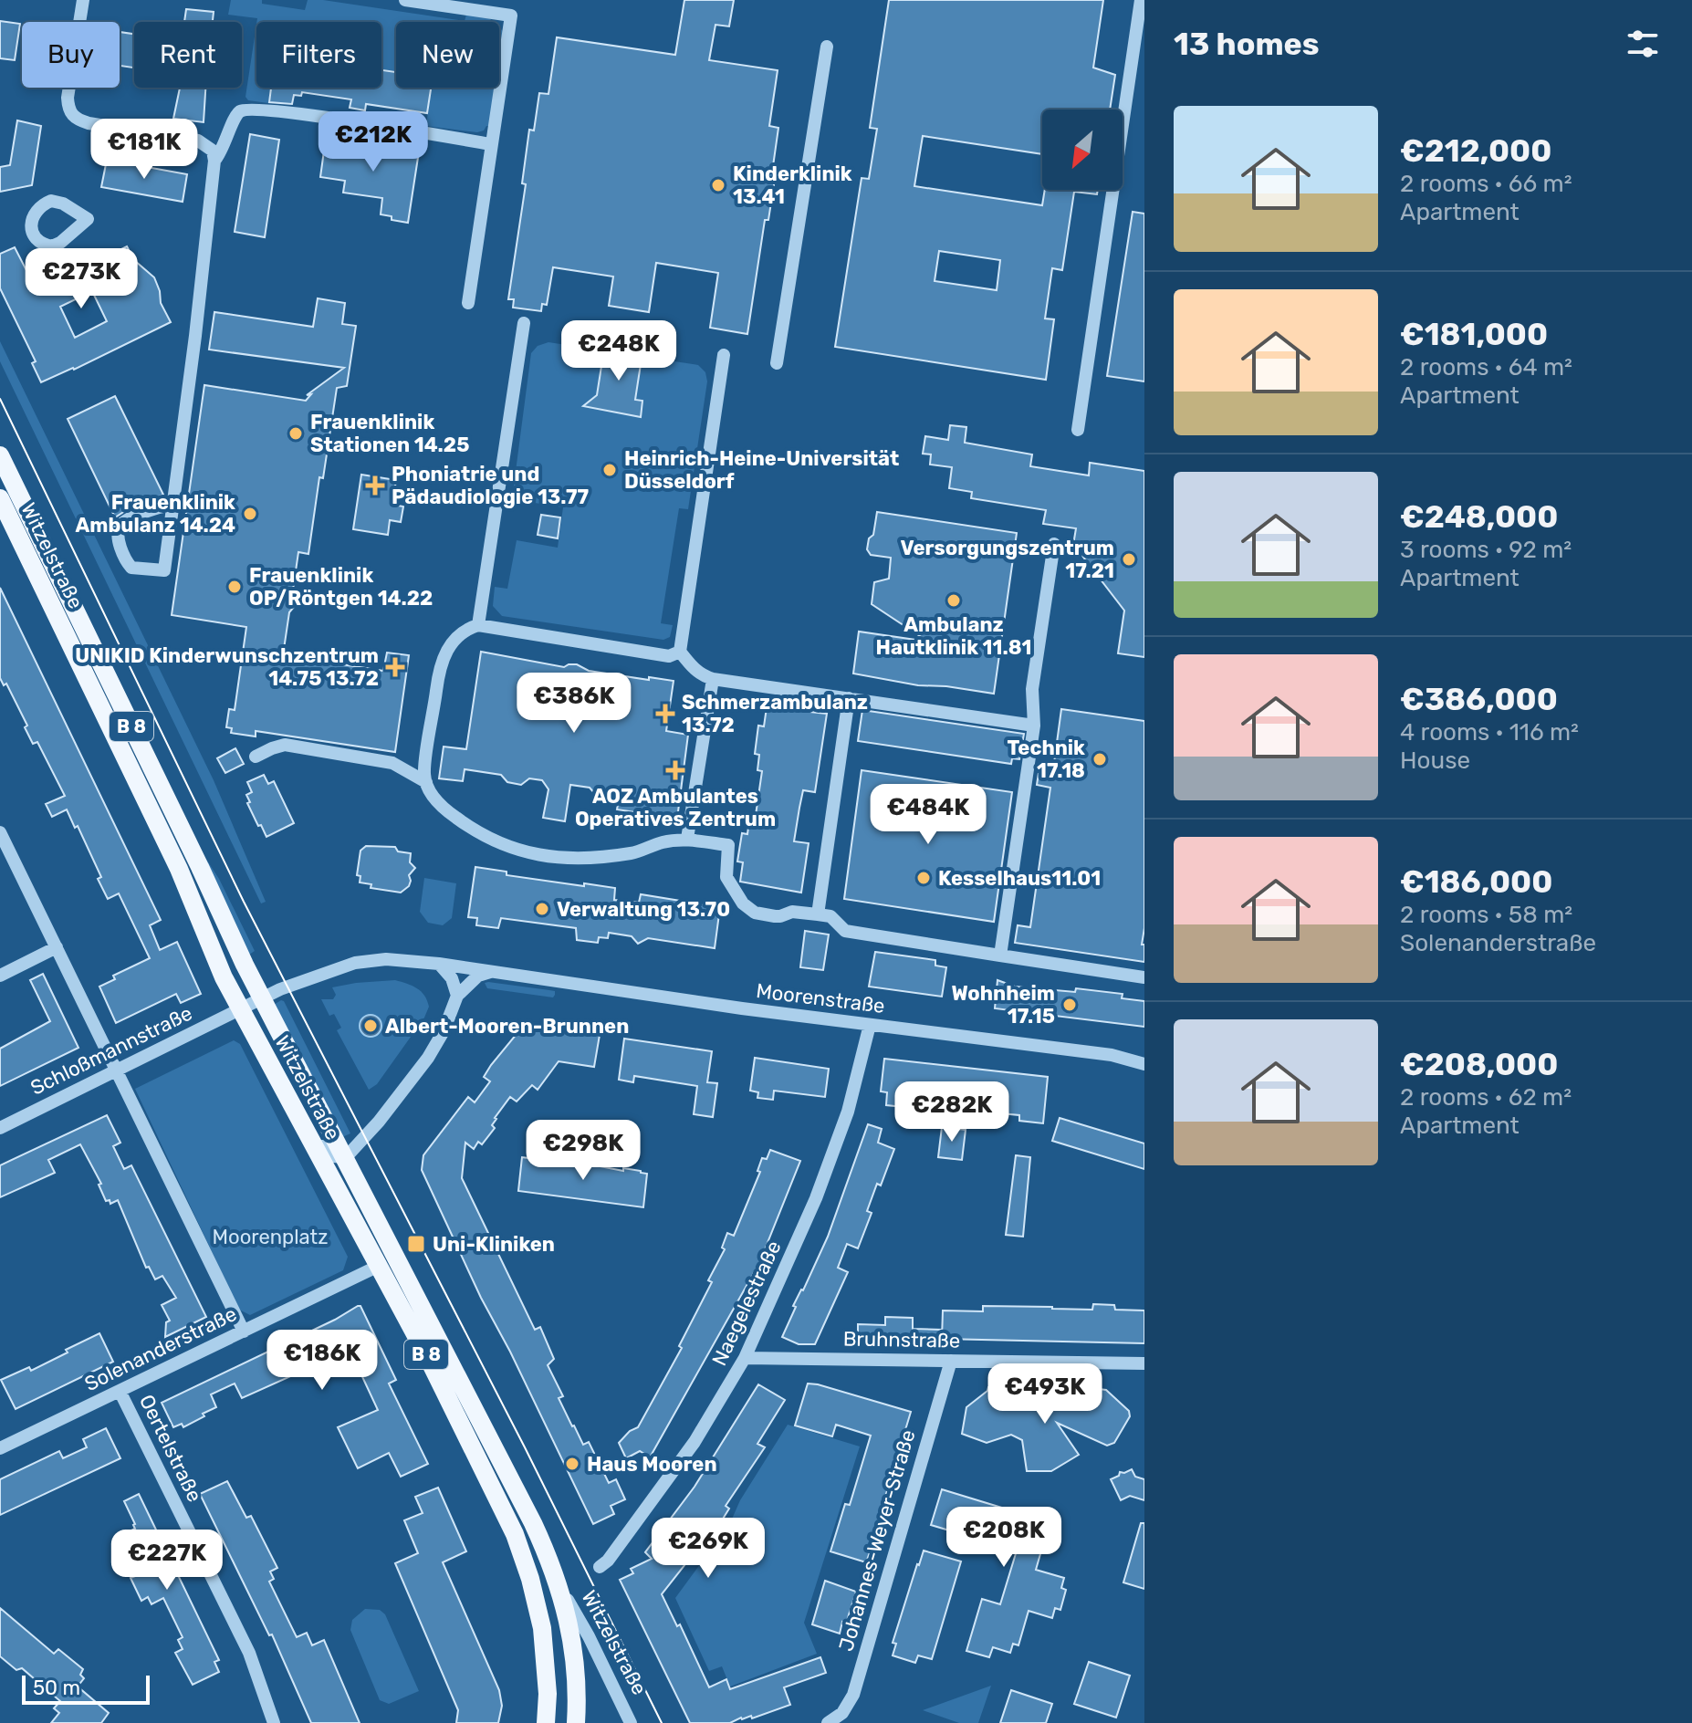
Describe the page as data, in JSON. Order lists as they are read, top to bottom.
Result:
{
  "streets": {
    "main road": ["Witzelstraße", "B 8"],
    "street": [
      "Moorenstraße",
      "Schloßmannstraße",
      "Naegelestraße",
      "Bruhnstraße",
      "Solenanderstraße",
      "Oertelstraße",
      "Johannes-Weyer-Straße"
    ]
  },
  "crossings": [
    ["Witzelstraße", "Moorenstraße"],
    ["Witzelstraße", "Schloßmannstraße"],
    ["Witzelstraße", "Solenanderstraße"],
    ["Moorenstraße", "Schloßmannstraße"],
    ["Moorenstraße", "Naegelestraße"],
    ["Naegelestraße", "Bruhnstraße"],
    ["Bruhnstraße", "Johannes-Weyer-Straße"],
    ["Solenanderstraße", "Oertelstraße"]
  ],
  "parks": ["Moorenplatz"],
  "places": {
    "other": [
      "Kinderklinik 13.41",
      "Frauenklinik Stationen 14.25",
      "Heinrich-Heine-Universität Düsseldorf",
      "Frauenklinik Ambulanz 14.24",
      "Versorgungszentrum 17.21",
      "Frauenklinik OP/Röntgen 14.22",
      "Ambulanz Hautklinik 11.81",
      "Technik 17.18",
      "Kesselhaus11.01",
      "Verwaltung 13.70",
      "Wohnheim 17.15",
      "Albert-Mooren-Brunnen",
      "Haus Mooren"
    ],
    "health": [
      "Phoniatrie und Pädaudiologie 13.77",
      "UNIKID Kinderwunschzentrum 14.75 13.72",
      "Schmerzambulanz 13.72",
      "AOZ Ambulantes Operatives Zentrum"
    ],
    "transit": ["Uni-Kliniken"]
  },
  "scale_bar": "50 m",
  "north": "bottom left",
  "page": {
    "heading": "13 homes",
    "chip": [
      "Buy",
      "Rent",
      "Filters",
      "New"
    ],
    "list": [
      {
        "name": "€212,000",
        "note": "2 rooms · 66 m² · Apartment"
      },
      {
        "name": "€181,000",
        "note": "2 rooms · 64 m² · Apartment"
      },
      {
        "name": "€248,000",
        "note": "3 rooms · 92 m² · Apartment"
      },
      {
        "name": "€386,000",
        "note": "4 rooms · 116 m² · House"
      },
      {
        "name": "€186,000",
        "note": "2 rooms · 58 m² · Solenanderstraße"
      },
      {
        "name": "€208,000",
        "note": "2 rooms · 62 m² · Apartment"
      }
    ],
    "price": [
      "€212K",
      "€181K",
      "€273K",
      "€248K",
      "€386K",
      "€484K",
      "€282K",
      "€298K",
      "€186K",
      "€493K",
      "€208K",
      "€269K",
      "€227K"
    ],
    "scale": "50 m"
  }
}
